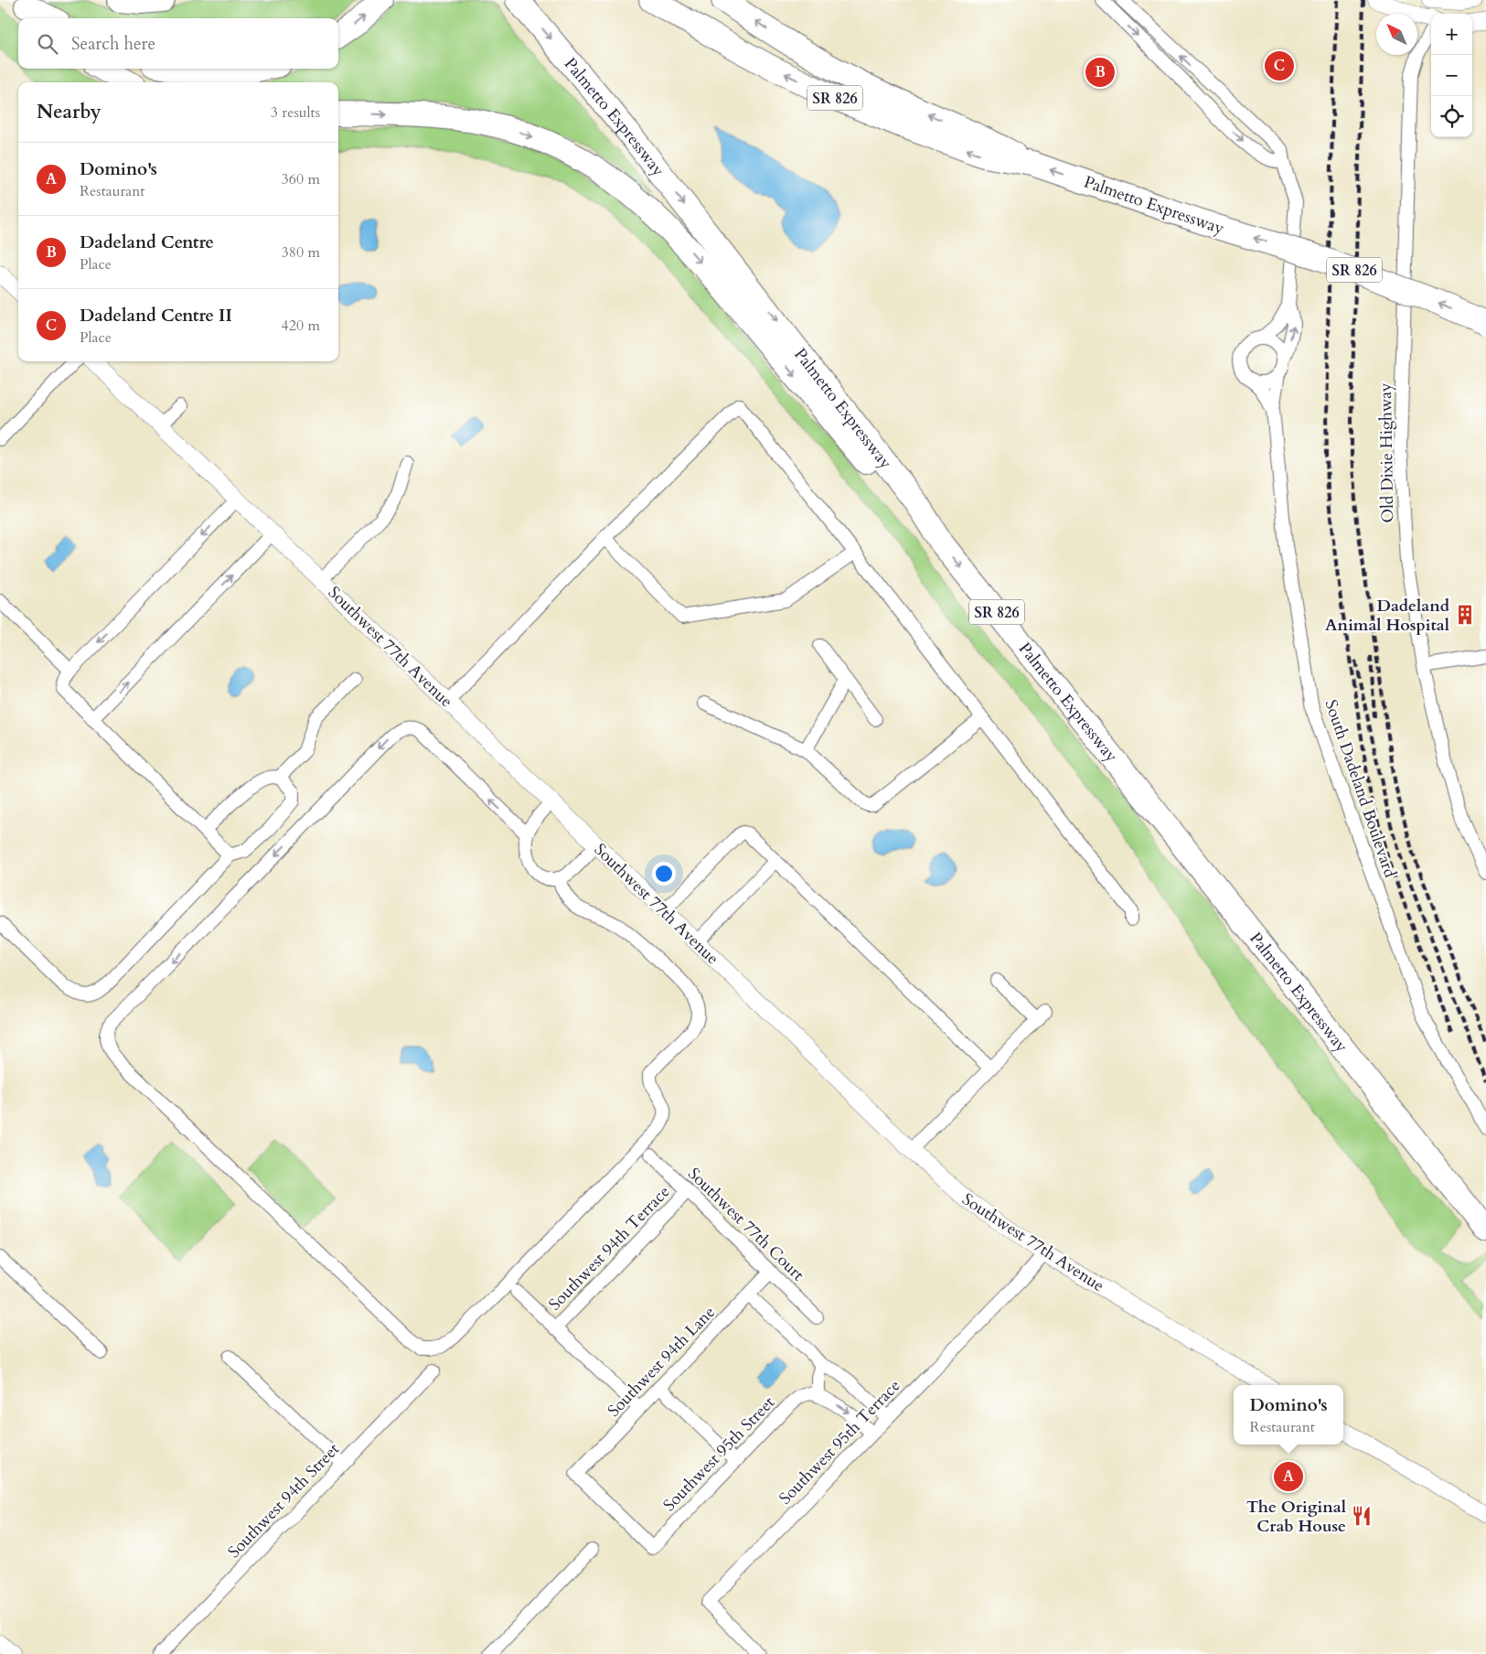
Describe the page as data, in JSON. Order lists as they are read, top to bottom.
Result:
{
  "streets": {
    "highway": ["SR 826", "Palmetto Expressway"],
    "street": [
      "Old Dixie Highway",
      "Southwest 77th Avenue",
      "South Dadeland Boulevard",
      "Southwest 77th Court",
      "Southwest 94th Terrace",
      "Southwest 94th Lane",
      "Southwest 95th Terrace",
      "Southwest 95th Street",
      "Southwest 94th Street"
    ]
  },
  "crossings": [
    ["Southwest 77th Avenue", "Southwest 95th Terrace"],
    ["Southwest 77th Court", "Southwest 94th Terrace"],
    ["Southwest 77th Court", "Southwest 94th Lane"],
    ["Southwest 94th Lane", "Southwest 95th Street"]
  ],
  "places": {
    "building": ["Dadeland Animal Hospital"],
    "restaurant": ["The Original Crab House"]
  },
  "north": "top left",
  "page": {
    "map_buttons": ["+", "−"],
    "search": "Search here",
    "pins": ["C", "B", "A"],
    "heading": ["Nearby", "3 results"],
    "list": [
      {
        "mark": "A",
        "name": "Domino's",
        "note": "Restaurant",
        "value": "360 m"
      },
      {
        "mark": "B",
        "name": "Dadeland Centre",
        "note": "Place",
        "value": "380 m"
      },
      {
        "mark": "C",
        "name": "Dadeland Centre II",
        "note": "Place",
        "value": "420 m"
      }
    ],
    "popup": ["Domino's", "Restaurant"]
  }
}
